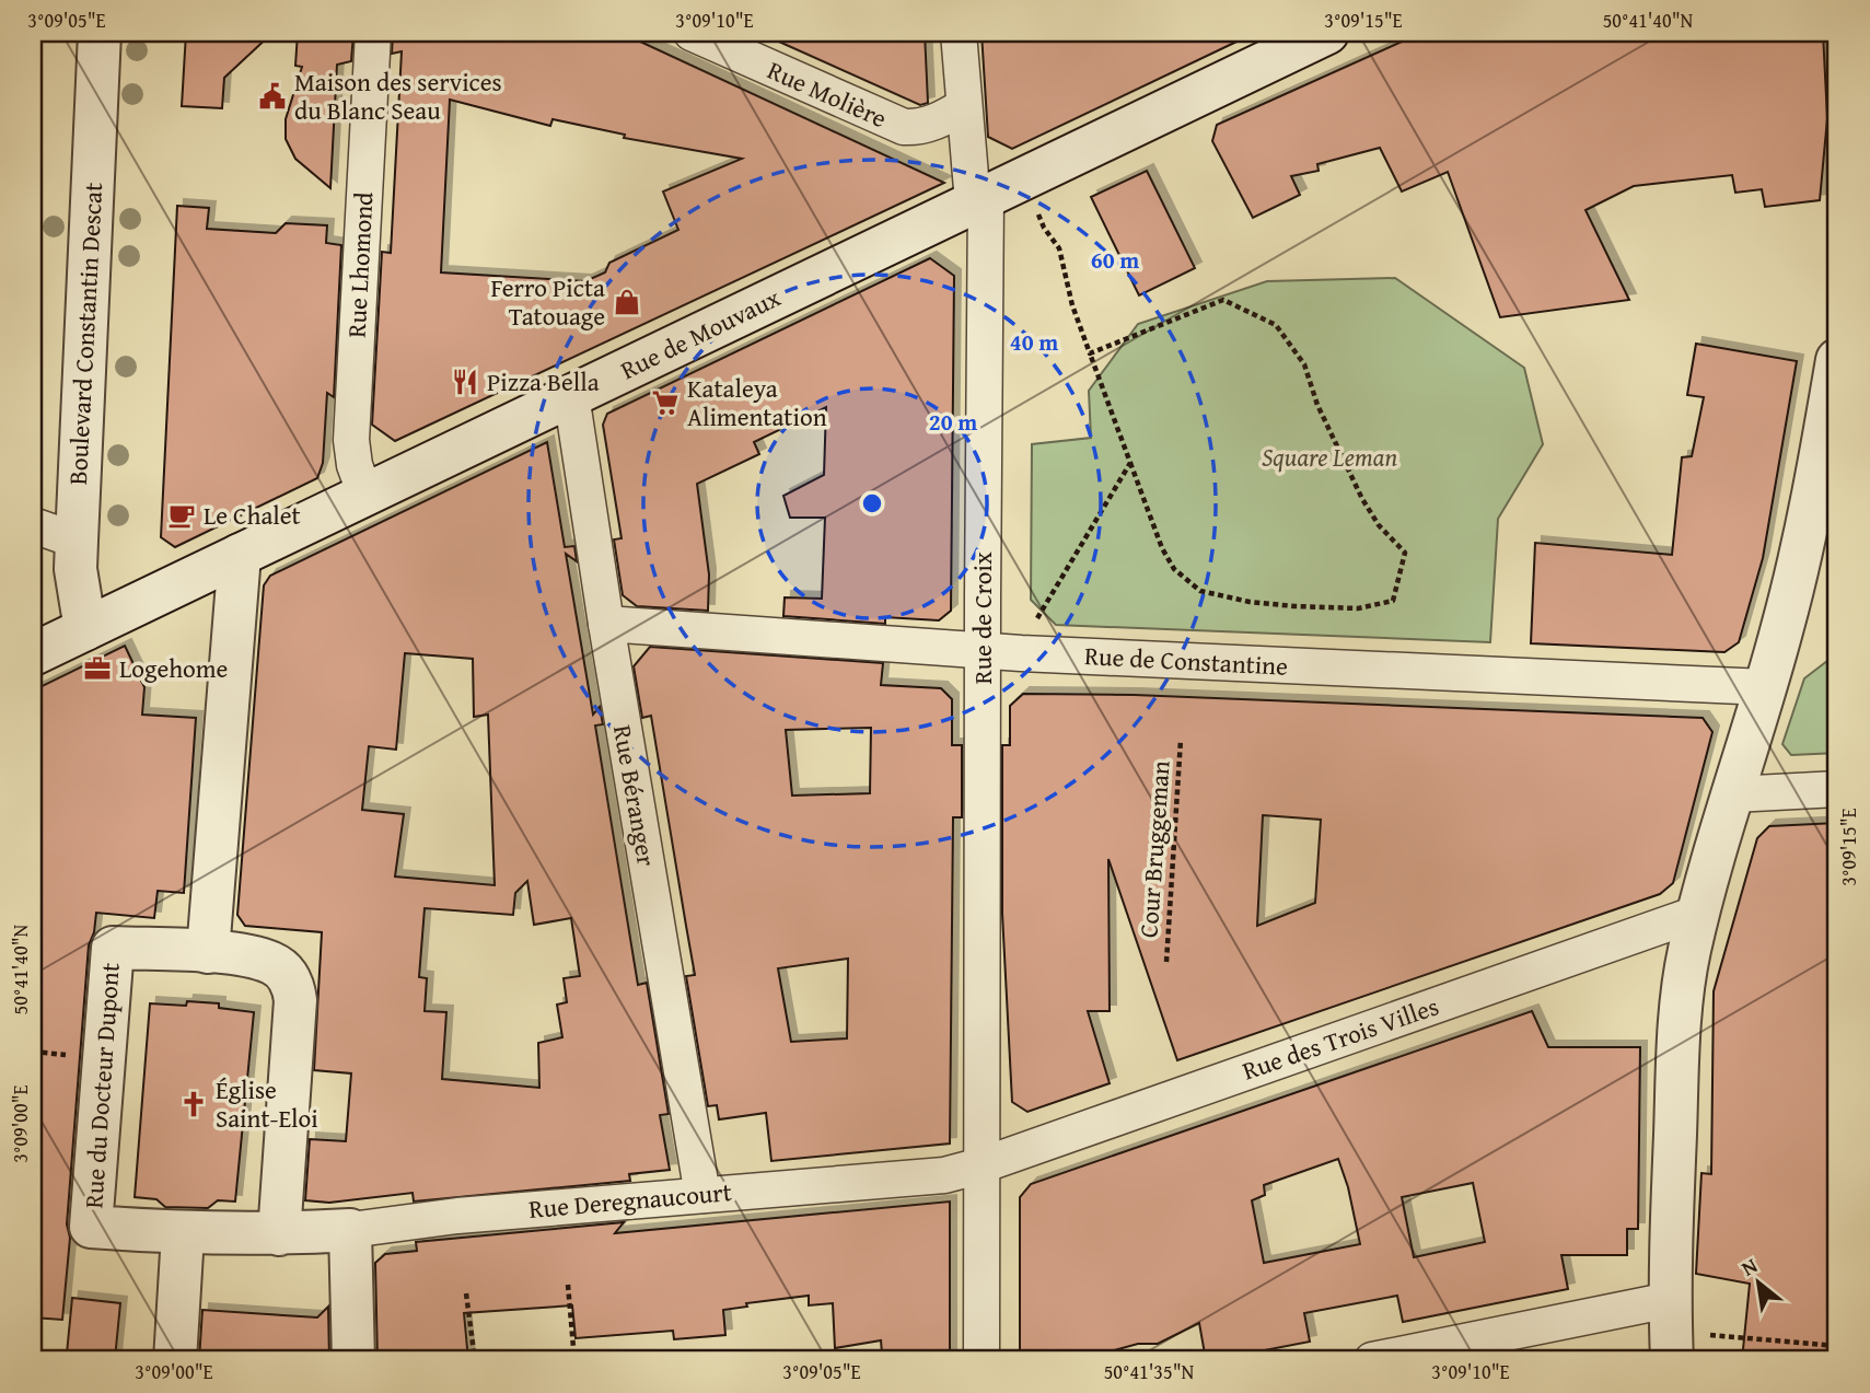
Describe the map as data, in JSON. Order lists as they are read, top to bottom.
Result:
{
  "streets": {
    "street": [
      "Rue Molière",
      "Rue Lhomond",
      "Boulevard Constantin Descat",
      "Rue de Mouvaux",
      "Rue de Croix",
      "Rue de Constantine",
      "Rue Béranger",
      "Rue des Trois Villes",
      "Rue du Docteur Dupont",
      "Rue Deregnaucourt"
    ],
    "path": ["Cour Bruggeman"]
  },
  "crossings": [
    ["Rue Molière", "Rue de Croix"],
    ["Rue Lhomond", "Rue de Mouvaux"],
    ["Boulevard Constantin Descat", "Rue de Mouvaux"],
    ["Rue de Mouvaux", "Rue de Croix"],
    ["Rue de Mouvaux", "Rue Béranger"],
    ["Rue de Croix", "Rue de Constantine"],
    ["Rue de Croix", "Rue des Trois Villes"],
    ["Rue de Croix", "Rue Deregnaucourt"],
    ["Rue de Constantine", "Rue Béranger"],
    ["Rue Béranger", "Rue Deregnaucourt"],
    ["Rue des Trois Villes", "Rue Deregnaucourt"],
    ["Rue du Docteur Dupont", "Rue Deregnaucourt"]
  ],
  "parks": ["Square Leman"],
  "places": {
    "public building": ["Maison des services du Blanc Seau"],
    "shop": ["Ferro Picta Tatouage"],
    "restaurant": ["Pizza Bella"],
    "supermarket": ["Kataleya Alimentation"],
    "cafe": ["Le Chalet"],
    "office": ["Logehome"],
    "church": ["Église Saint-Eloi"]
  },
  "north": "top left",
  "coordinates": [
    "3°09'05\"E",
    "3°09'10\"E",
    "3°09'15\"E",
    "50°41'40\"N",
    "3°09'00\"E",
    "50°41'35\"N"
  ],
  "rings": ["60 m", "40 m", "20 m"]
}
